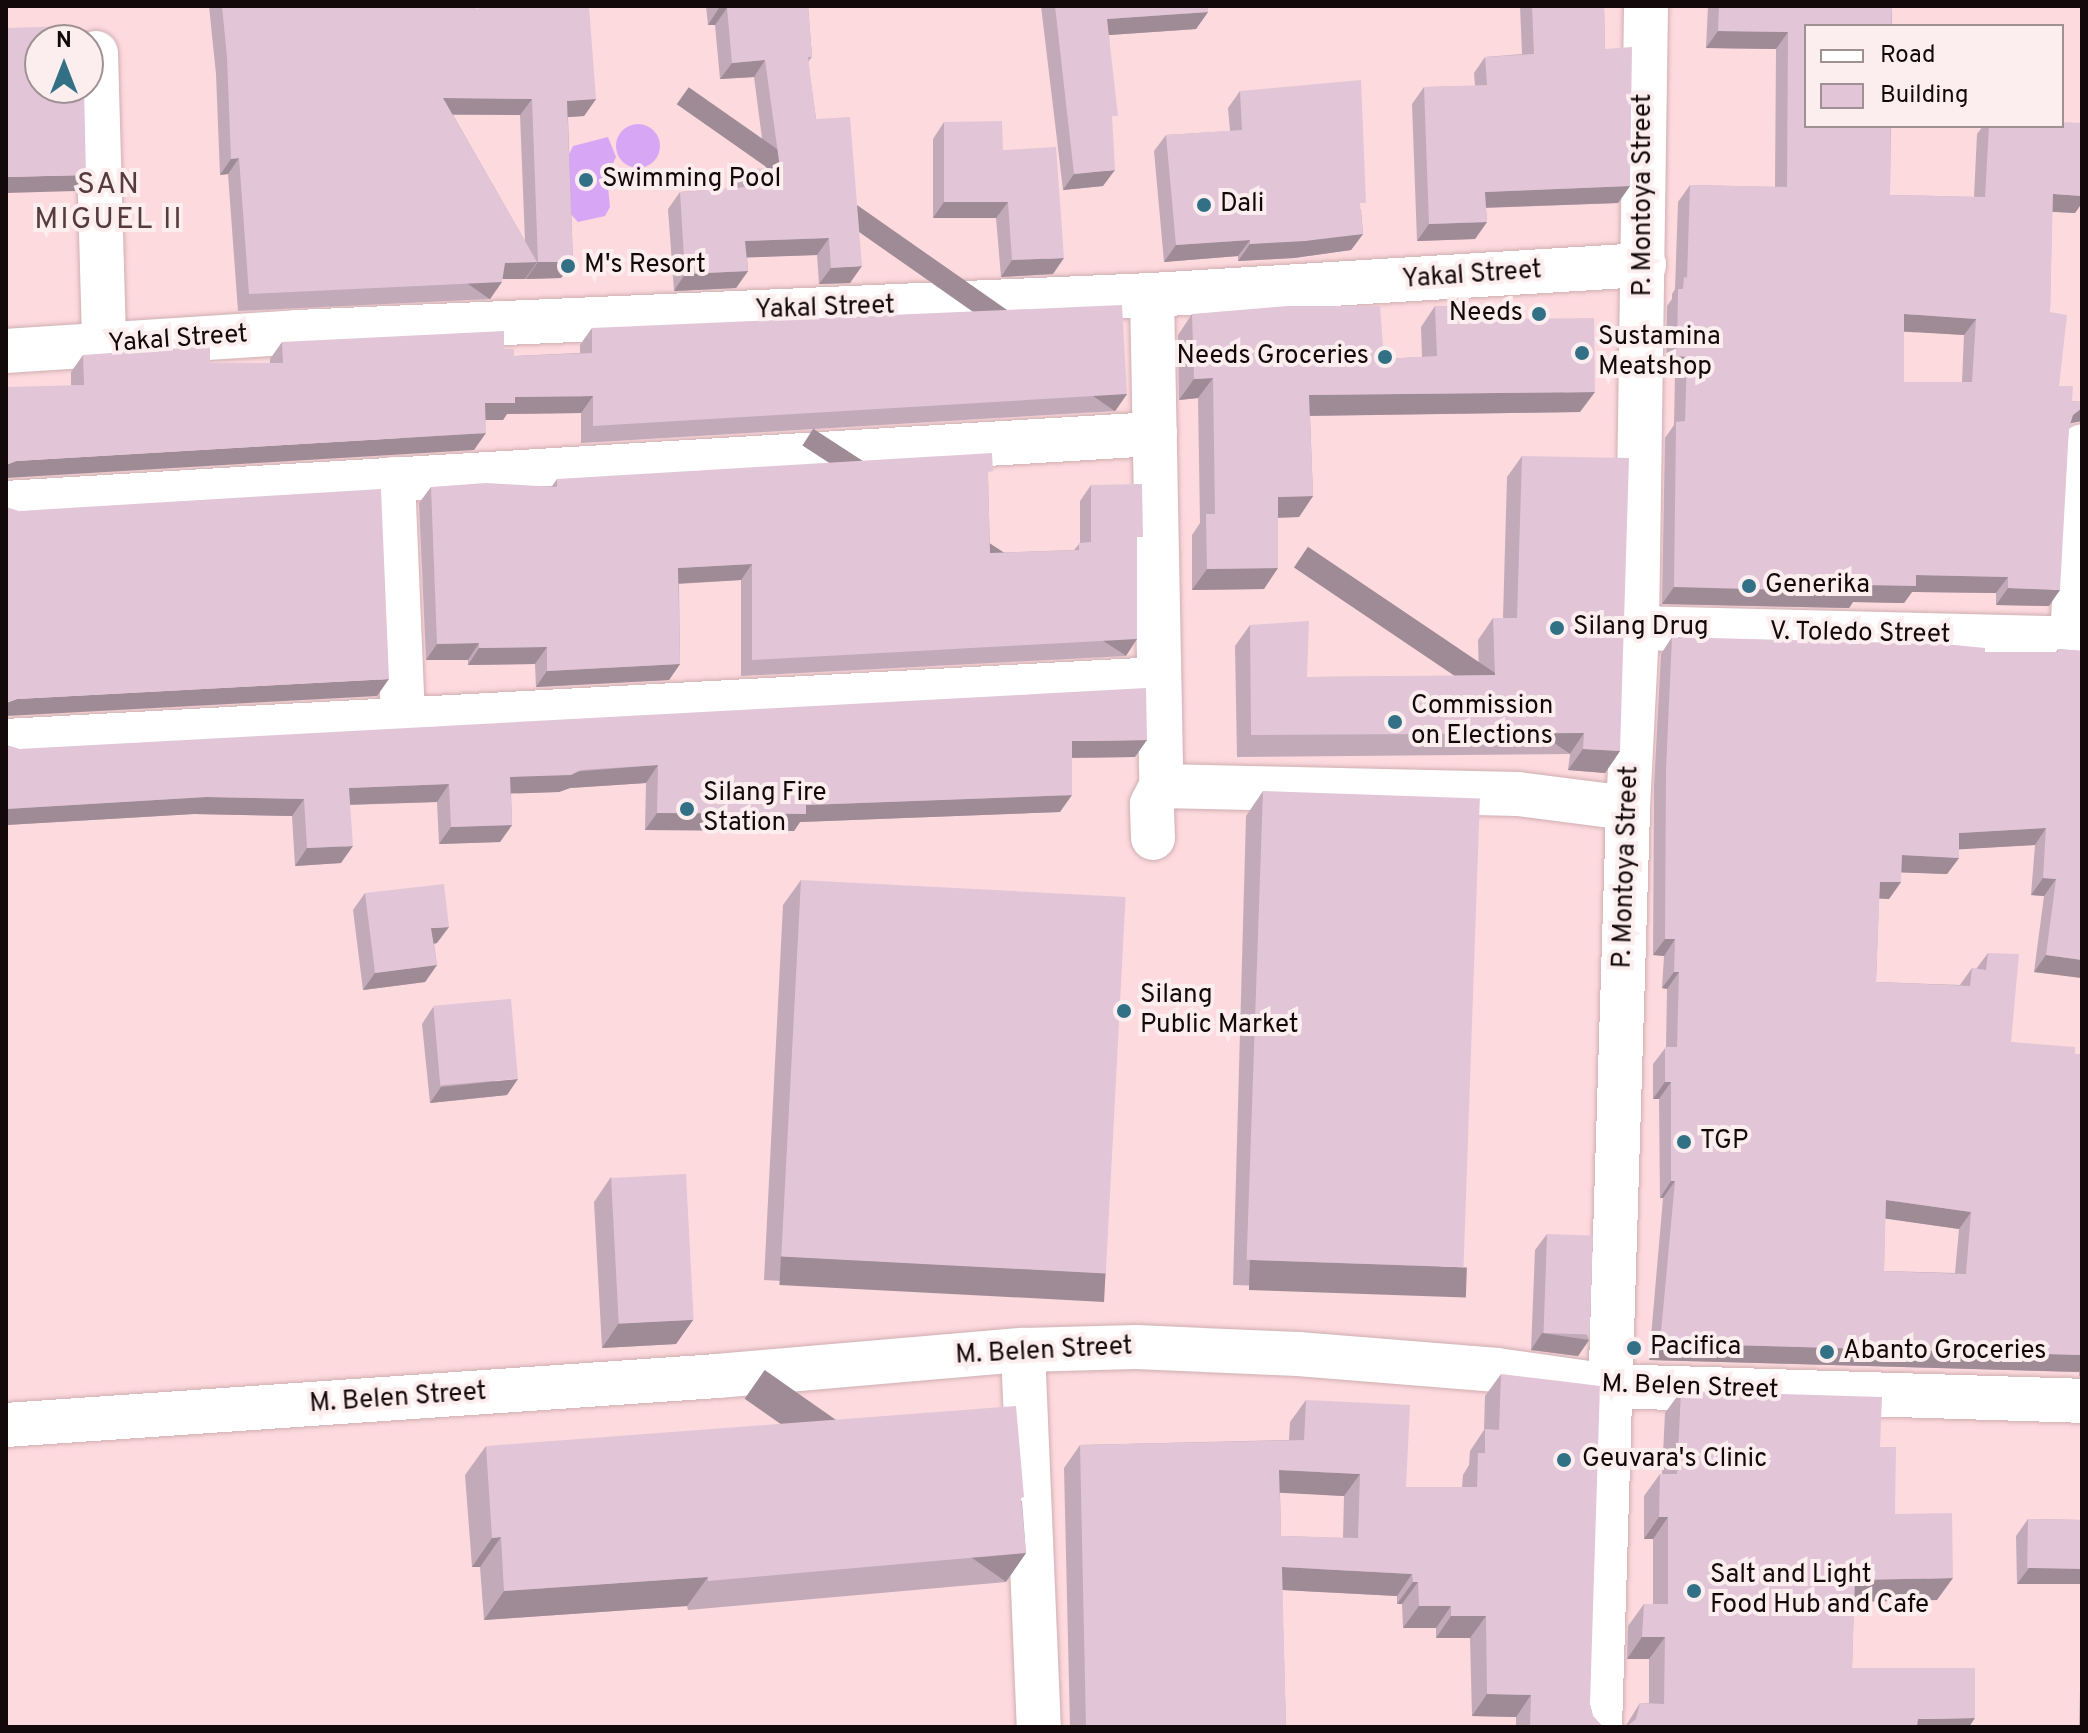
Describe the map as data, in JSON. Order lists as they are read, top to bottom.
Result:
{
  "streets": {
    "street": [
      "P. Montoya Street",
      "Yakal Street",
      "V. Toledo Street",
      "M. Belen Street"
    ]
  },
  "crossings": [
    ["P. Montoya Street", "Yakal Street"],
    ["P. Montoya Street", "V. Toledo Street"],
    ["P. Montoya Street", "M. Belen Street"]
  ],
  "districts": ["SAN MIGUEL II"],
  "places": [
    "Swimming Pool",
    "Dali",
    "M's Resort",
    "Needs",
    "Sustamina Meatshop",
    "Needs Groceries",
    "Generika",
    "Silang Drug",
    "Commission on Elections",
    "Silang Fire Station",
    "Silang Public Market",
    "TGP",
    "Pacifica",
    "Abanto Groceries",
    "Geuvara's Clinic",
    "Salt and Light Food Hub and Cafe"
  ],
  "legend": ["Road", "Building"],
  "north": "top"
}
